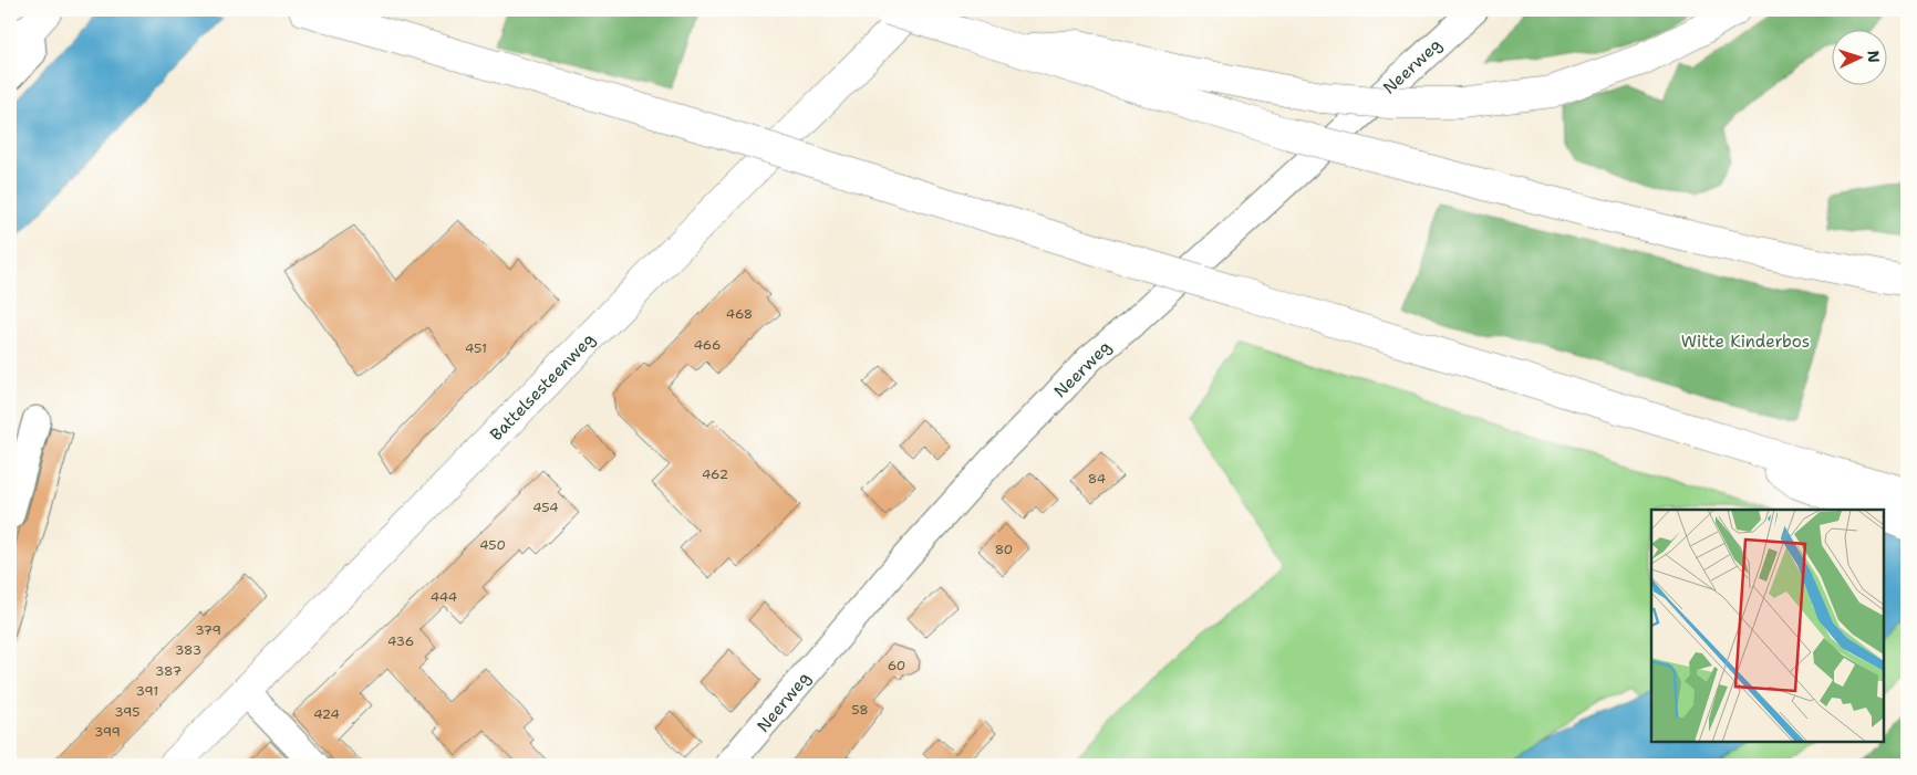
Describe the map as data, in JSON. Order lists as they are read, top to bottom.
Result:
{
  "streets": {
    "main road": ["Battelsesteenweg"],
    "street": ["Neerweg"]
  },
  "parks": ["Witte Kinderbos"],
  "house_numbers": [
    "468",
    "466",
    "451",
    "462",
    "84",
    "454",
    "450",
    "80",
    "444",
    "379",
    "436",
    "383",
    "60",
    "387",
    "391",
    "58",
    "395",
    "424",
    "399"
  ],
  "north": "right"
}
